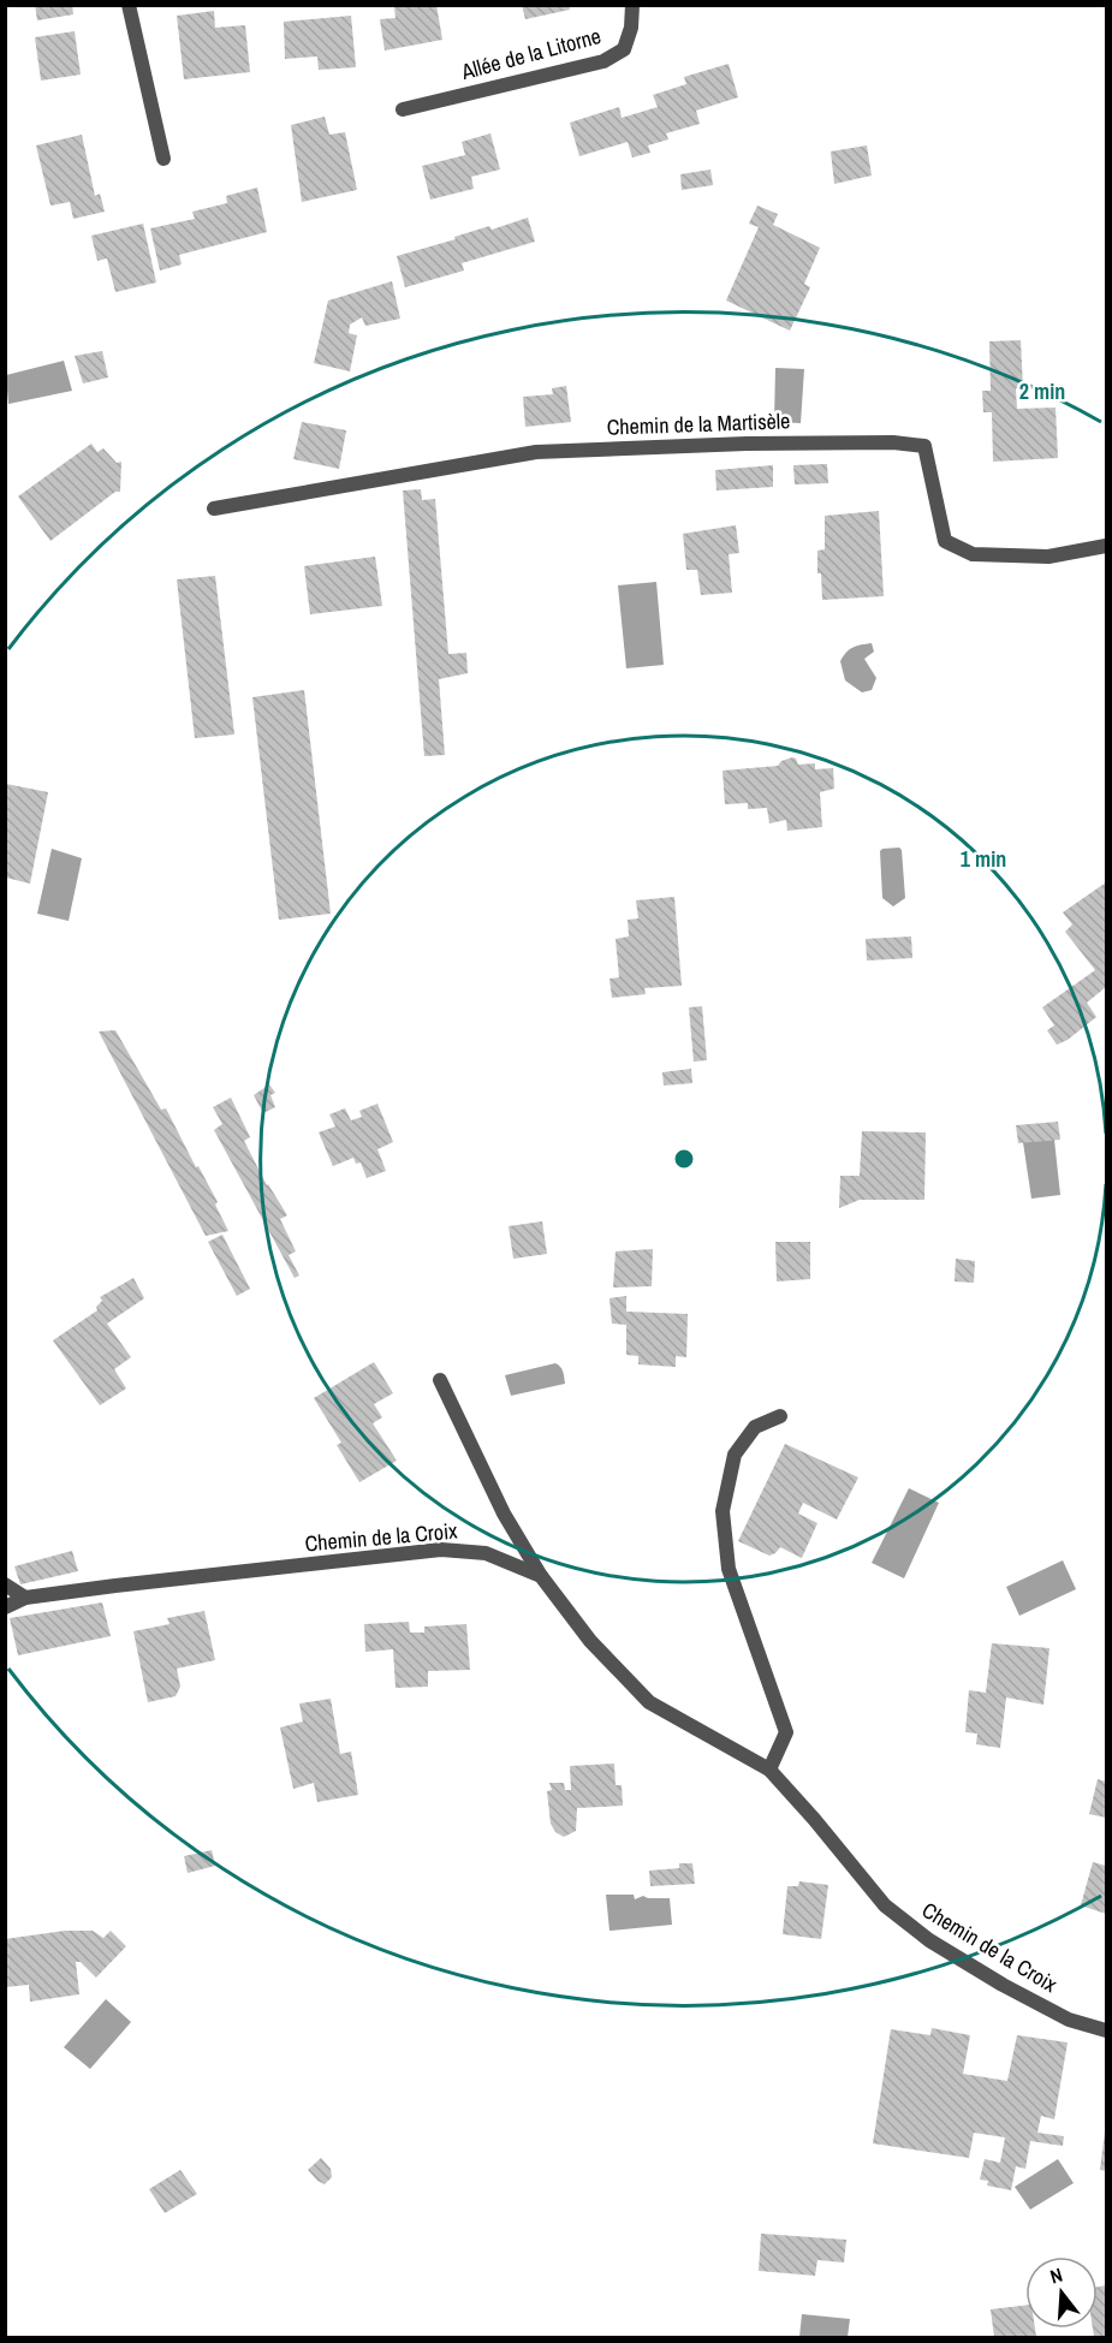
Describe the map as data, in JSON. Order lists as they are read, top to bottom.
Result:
{
  "streets": {
    "street": ["Allée de la Litorne", "Chemin de la Martisèle", "Chemin de la Croix"]
  },
  "north": "top",
  "rings": ["2 min", "1 min"]
}
